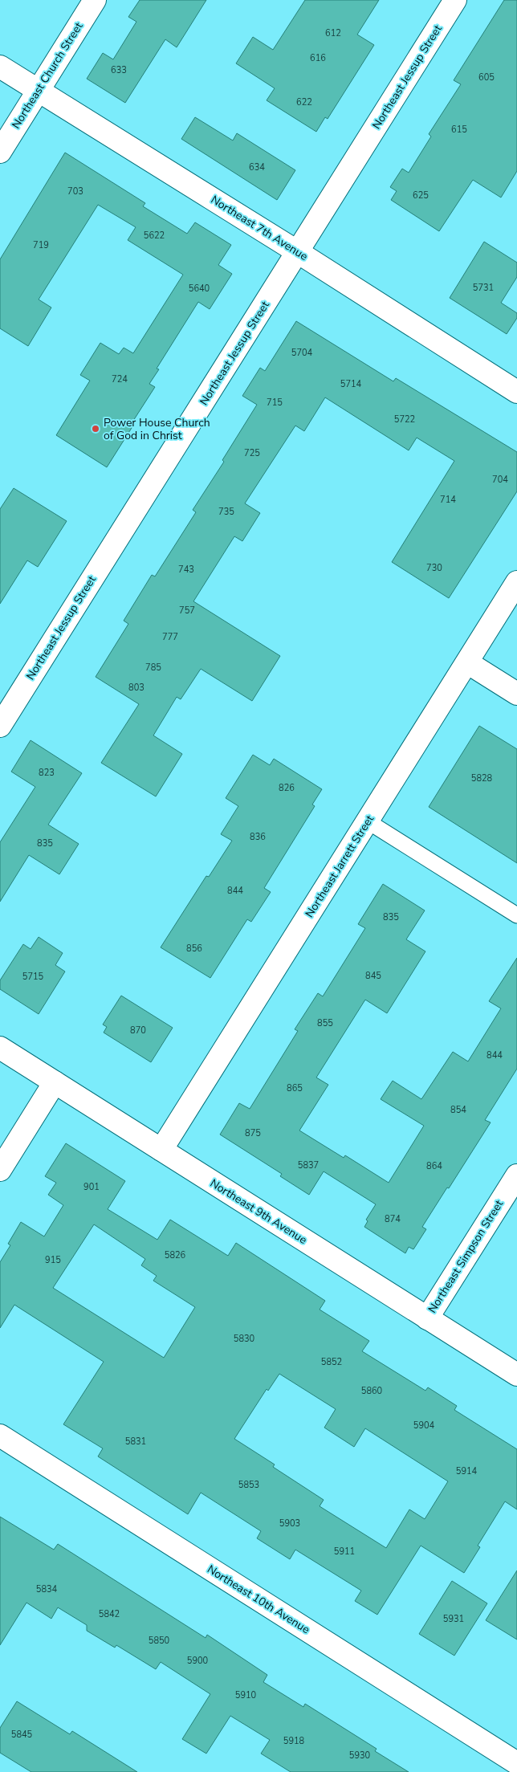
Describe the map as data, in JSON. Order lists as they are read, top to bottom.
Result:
{
  "streets": {
    "street": [
      "Northeast Church Street",
      "Northeast Jessup Street",
      "Northeast 7th Avenue",
      "Northeast Jarrett Street",
      "Northeast 9th Avenue",
      "Northeast Simpson Street",
      "Northeast 10th Avenue"
    ]
  },
  "crossings": [
    ["Northeast Church Street", "Northeast 7th Avenue"],
    ["Northeast Jessup Street", "Northeast 7th Avenue"],
    ["Northeast Jarrett Street", "Northeast 9th Avenue"],
    ["Northeast 9th Avenue", "Northeast Simpson Street"]
  ],
  "places": ["Power House Church of God in Christ"],
  "house_numbers": [
    "612",
    "616",
    "633",
    "605",
    "622",
    "615",
    "634",
    "703",
    "625",
    "5622",
    "719",
    "5731",
    "5640",
    "5704",
    "724",
    "5714",
    "715",
    "5722",
    "725",
    "704",
    "714",
    "735",
    "730",
    "743",
    "757",
    "777",
    "785",
    "803",
    "823",
    "5828",
    "826",
    "836",
    "835",
    "844",
    "835",
    "856",
    "845",
    "5715",
    "855",
    "870",
    "844",
    "865",
    "854",
    "875",
    "5837",
    "864",
    "901",
    "874",
    "5826",
    "915",
    "5830",
    "5852",
    "5860",
    "5904",
    "5831",
    "5914",
    "5853",
    "5903",
    "5911",
    "5834",
    "5842",
    "5931",
    "5850",
    "5900",
    "5910",
    "5845",
    "5918",
    "5930"
  ]
}
